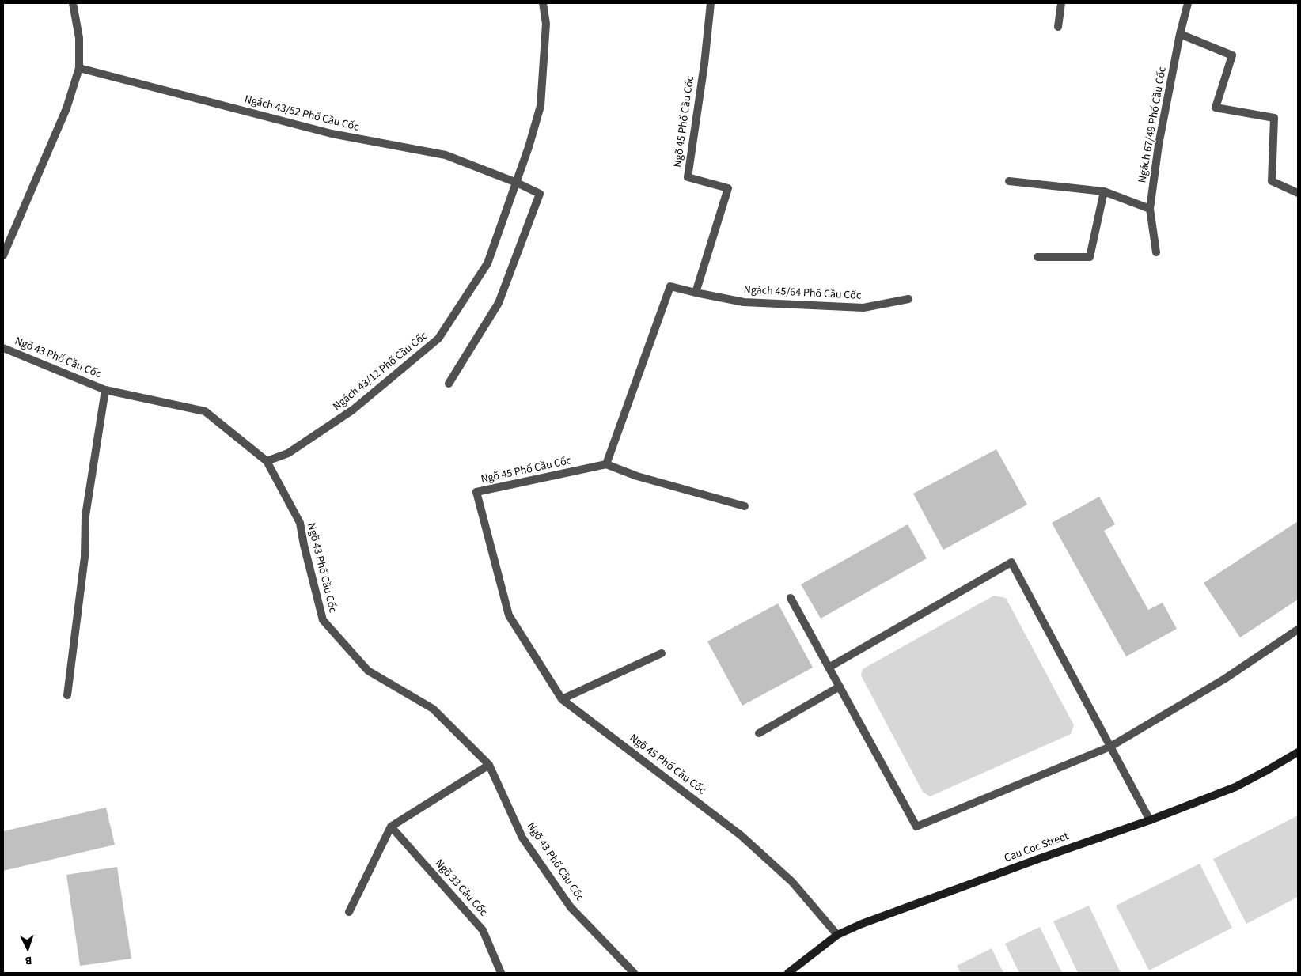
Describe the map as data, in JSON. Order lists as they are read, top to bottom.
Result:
{
  "streets": {
    "street": [
      "Ngách 43/52 Phố Cầu Cốc",
      "Ngõ 45 Phố Cầu Cốc",
      "Ngách 67/49 Phố Cầu Cốc",
      "Ngách 45/64 Phố Cầu Cốc",
      "Ngõ 43 Phố Cầu Cốc",
      "Ngách 43/12 Phố Cầu Cốc",
      "Cau Coc Street",
      "Ngõ 33 Cầu Cốc"
    ]
  },
  "crossings": [
    ["Ngách 43/52 Phố Cầu Cốc", "Ngách 43/12 Phố Cầu Cốc"],
    ["Ngõ 45 Phố Cầu Cốc", "Ngách 45/64 Phố Cầu Cốc"],
    ["Ngõ 45 Phố Cầu Cốc", "Cau Coc Street"],
    ["Ngõ 43 Phố Cầu Cốc", "Ngách 43/12 Phố Cầu Cốc"]
  ],
  "north": "bottom"
}
